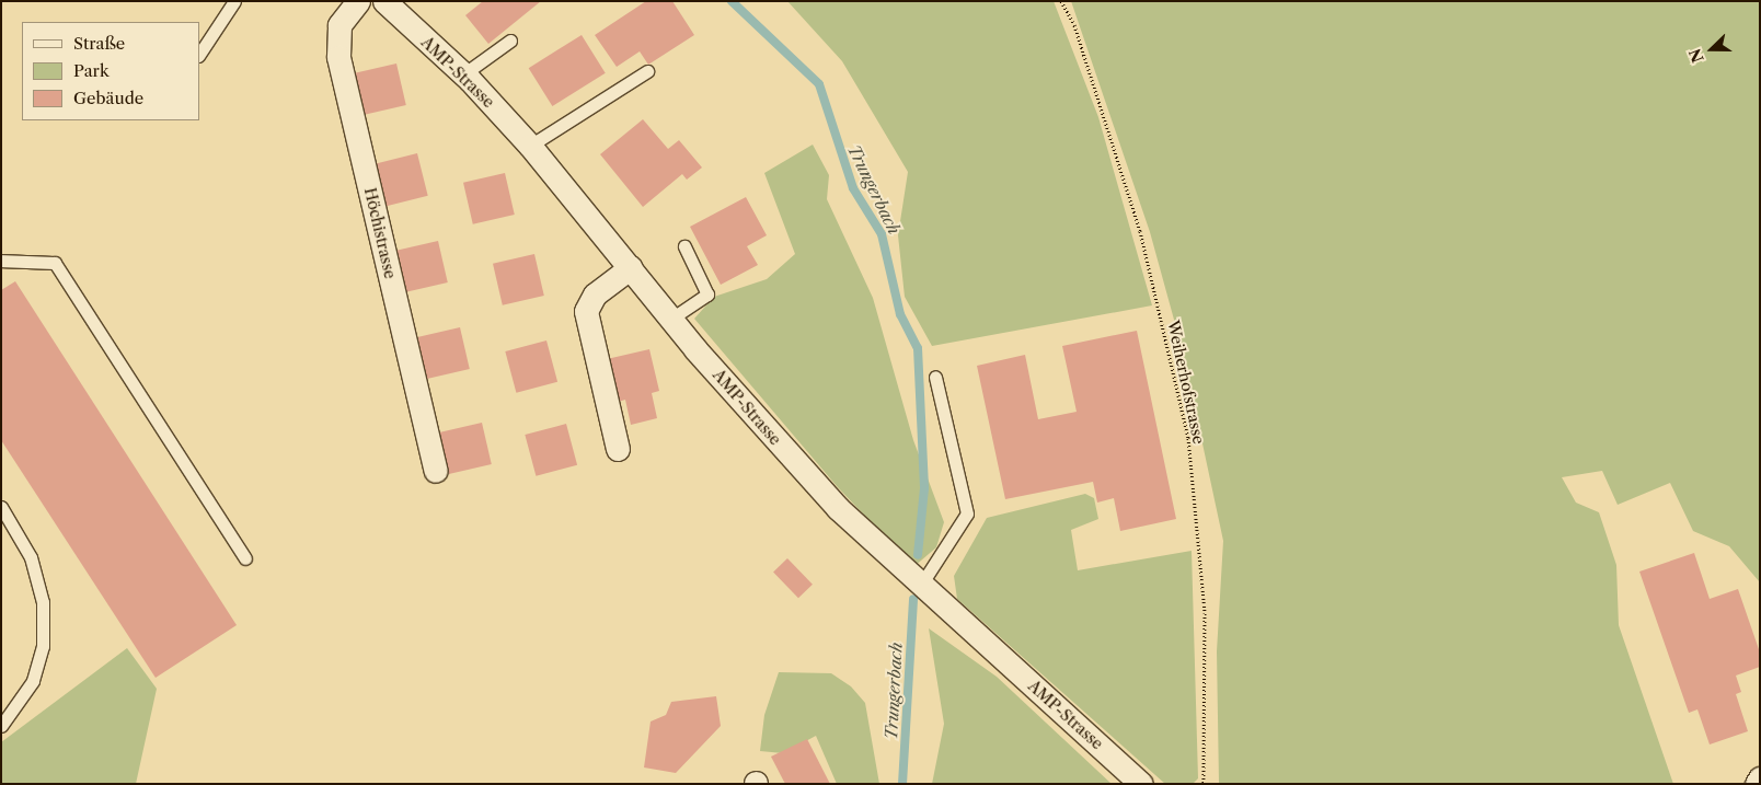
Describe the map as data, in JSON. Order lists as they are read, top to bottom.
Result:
{
  "streets": {
    "street": ["AMP-Strasse", "Höchistrasse"],
    "path": ["Weiherhofstrasse"]
  },
  "water": ["Trungerbach"],
  "legend": ["Straße", "Park", "Gebäude"],
  "north": "left"
}
